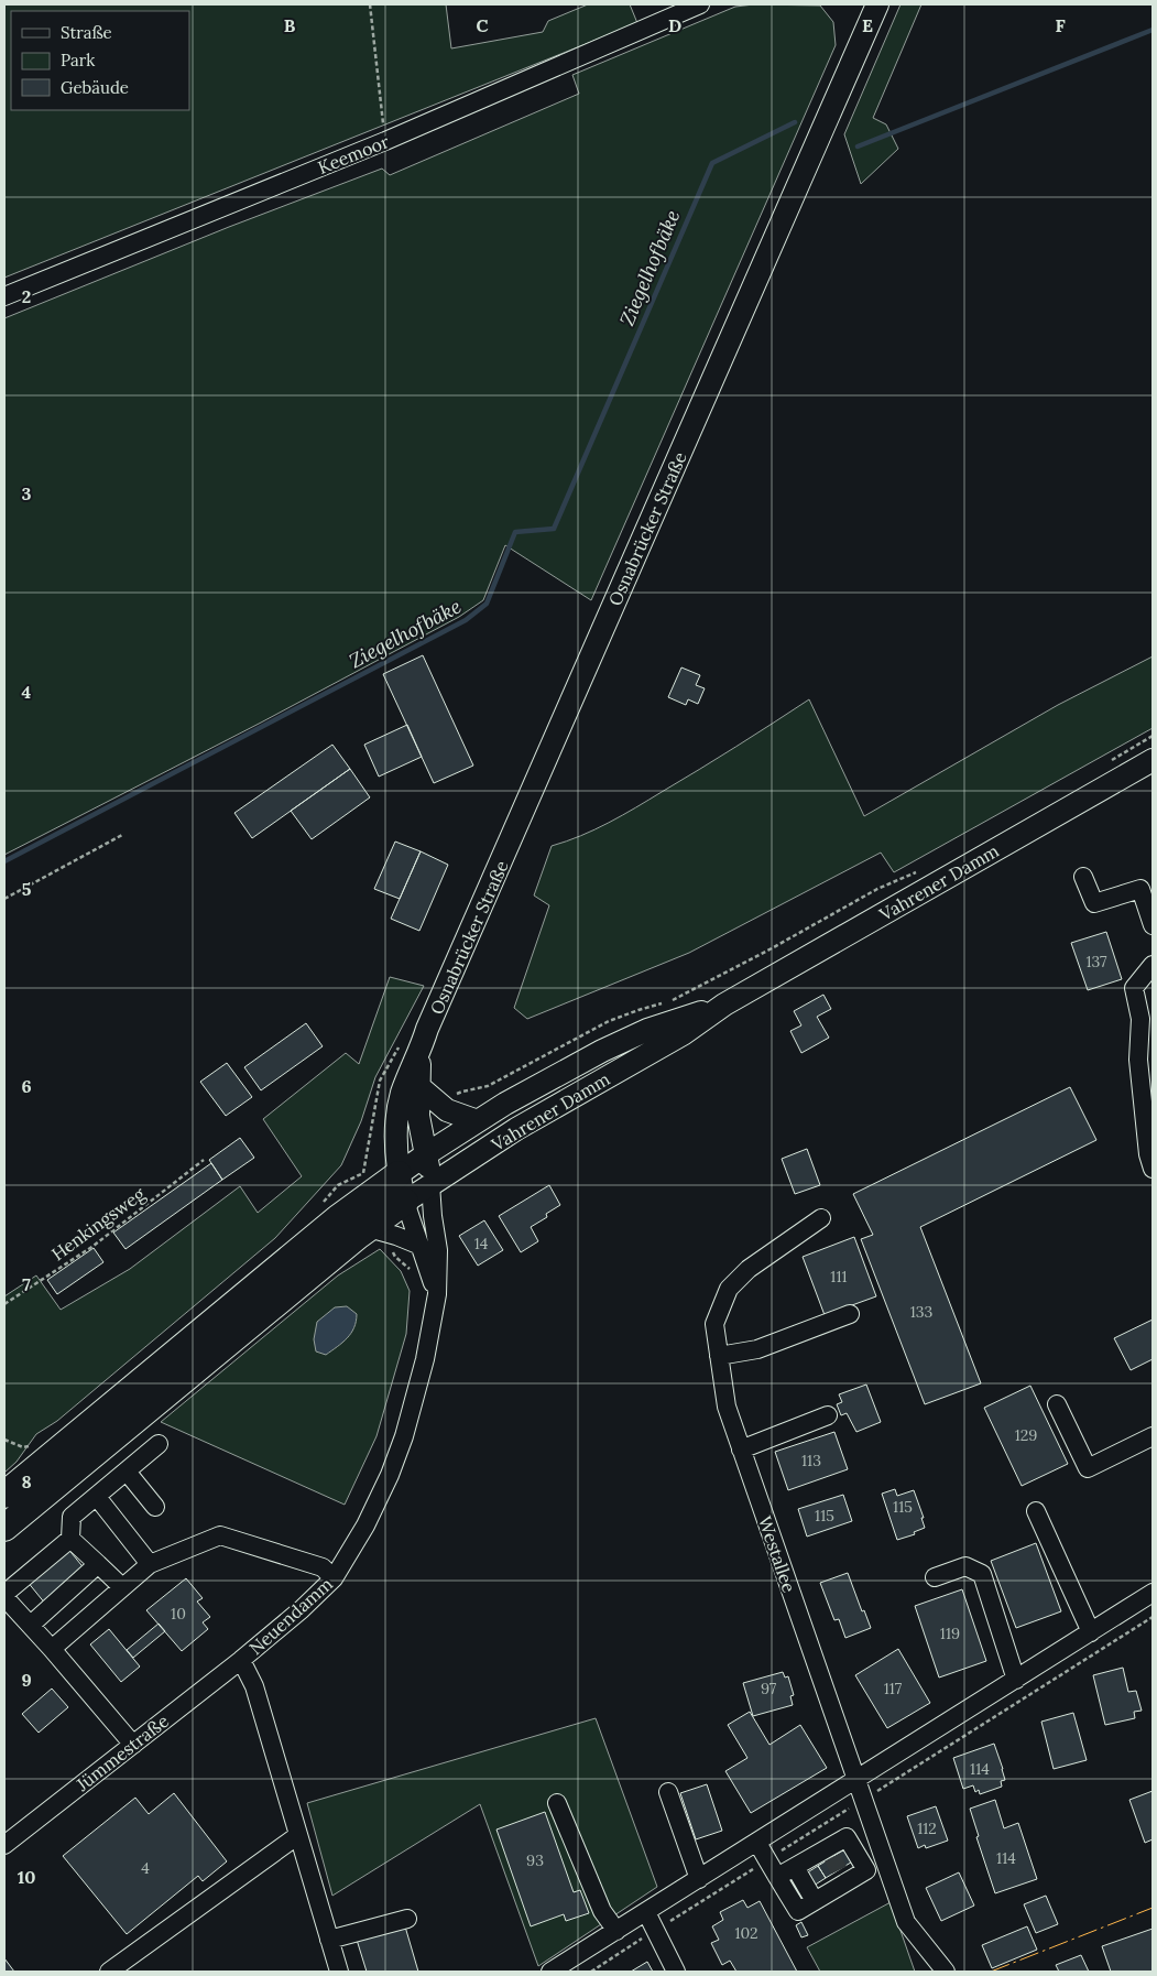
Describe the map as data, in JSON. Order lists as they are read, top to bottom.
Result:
{
  "streets": {
    "main road": ["Osnabrücker Straße", "Vahrener Damm"],
    "street": [
      "Keemoor",
      "Westallee",
      "Neuendamm",
      "Jümmestraße"
    ],
    "path": ["Henkingsweg"]
  },
  "crossings": [
    ["Osnabrücker Straße", "Vahrener Damm"],
    ["Osnabrücker Straße", "Neuendamm"],
    ["Vahrener Damm", "Neuendamm"],
    ["Neuendamm", "Jümmestraße"]
  ],
  "water": ["Ziegelhofbäke"],
  "house_numbers": [
    "137",
    "14",
    "111",
    "133",
    "129",
    "113",
    "115",
    "115",
    "10",
    "119",
    "97",
    "117",
    "114",
    "112",
    "114",
    "93",
    "4",
    "102"
  ],
  "legend": ["Straße", "Park", "Gebäude"],
  "grid": {
    "columns": [
      "B",
      "C",
      "D",
      "E",
      "F"
    ],
    "rows": [
      "2",
      "3",
      "4",
      "5",
      "6",
      "7",
      "8",
      "9",
      "10"
    ]
  }
}
